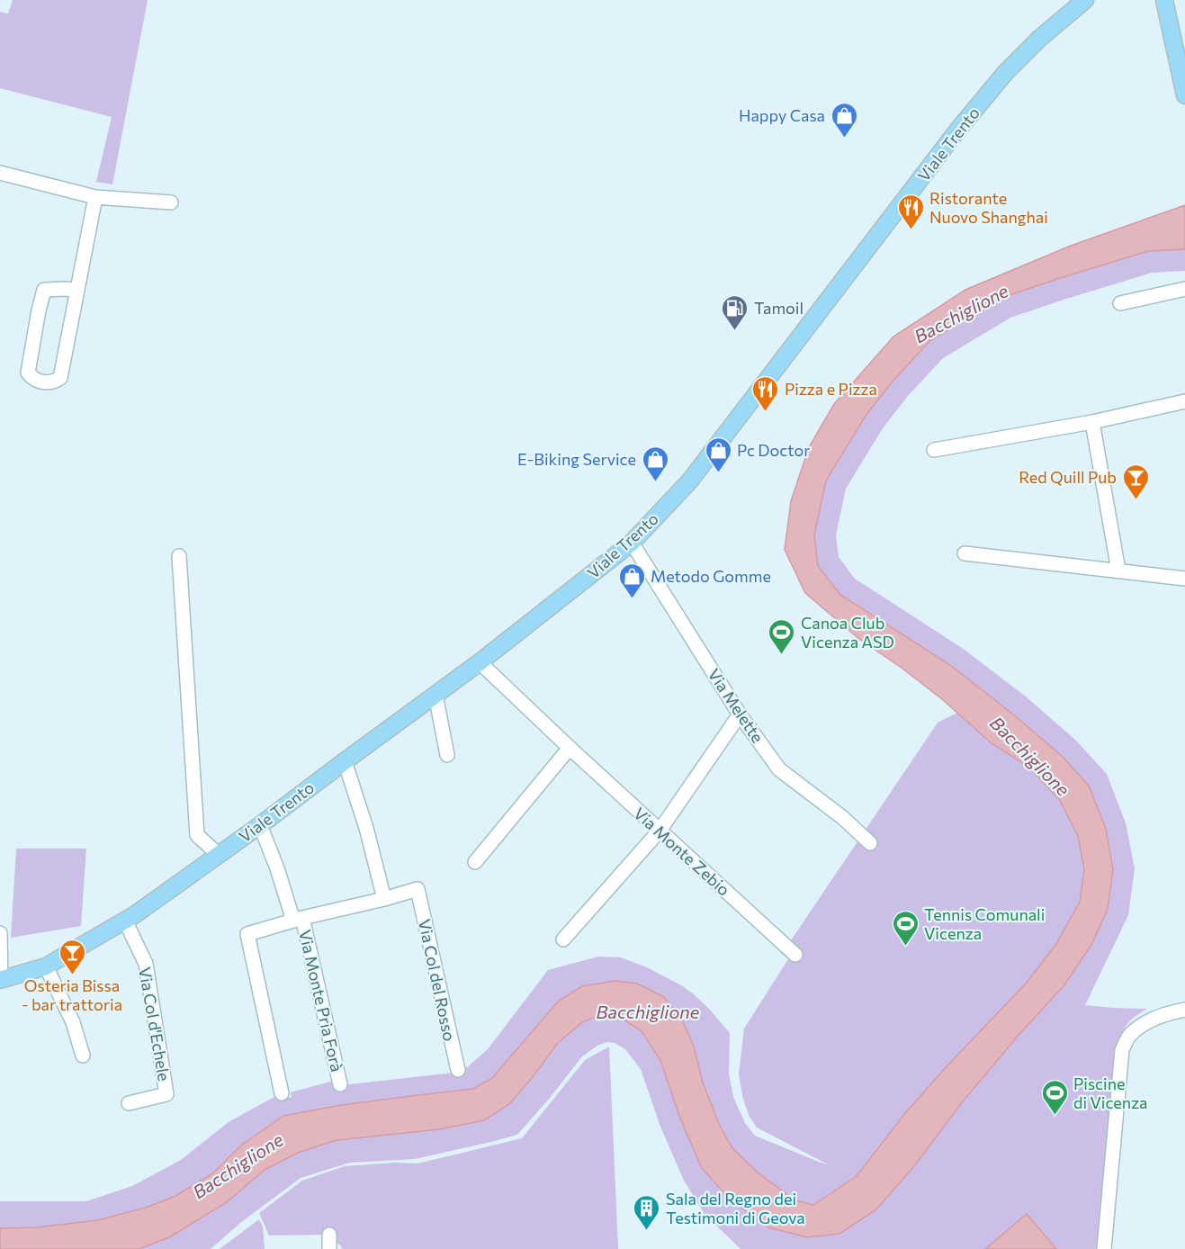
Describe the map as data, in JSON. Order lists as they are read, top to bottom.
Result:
{
  "streets": {
    "main road": ["Viale Trento"],
    "street": [
      "Via Melette",
      "Via Monte Zebio",
      "Via Col del Rosso",
      "Via Monte Pria Forà",
      "Via Col d'Echele"
    ]
  },
  "crossings": [
    ["Viale Trento", "Via Melette"],
    ["Viale Trento", "Via Monte Zebio"],
    ["Viale Trento", "Via Monte Pria Forà"],
    ["Viale Trento", "Via Col d'Echele"]
  ],
  "water": ["Bacchiglione"],
  "places": {
    "shop": [
      "Happy Casa",
      "Pc Doctor",
      "E-Biking Service",
      "Metodo Gomme"
    ],
    "restaurant": ["Ristorante Nuovo Shanghai", "Pizza e Pizza"],
    "fuel station": ["Tamoil"],
    "bar": ["Red Quill Pub", "Osteria Bissa - bar trattoria"],
    "sports": ["Canoa Club Vicenza ASD", "Tennis Comunali Vicenza", "Piscine di Vicenza"],
    "building": ["Sala del Regno dei Testimoni di Geova"]
  }
}
